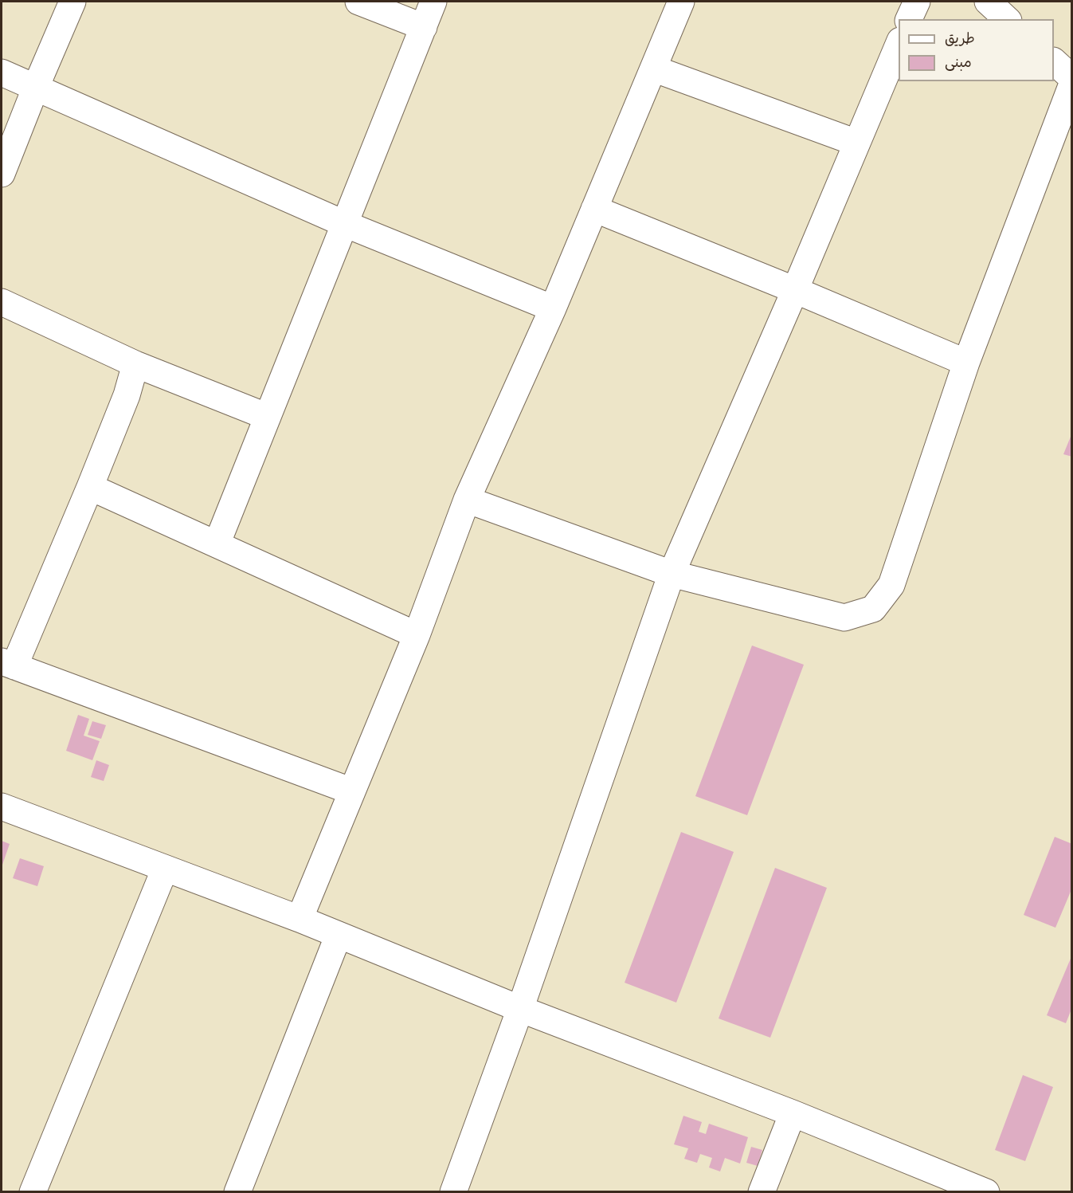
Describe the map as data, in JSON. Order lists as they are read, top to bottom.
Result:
{
  "legend": ["طريق", "مبنى"]
}
